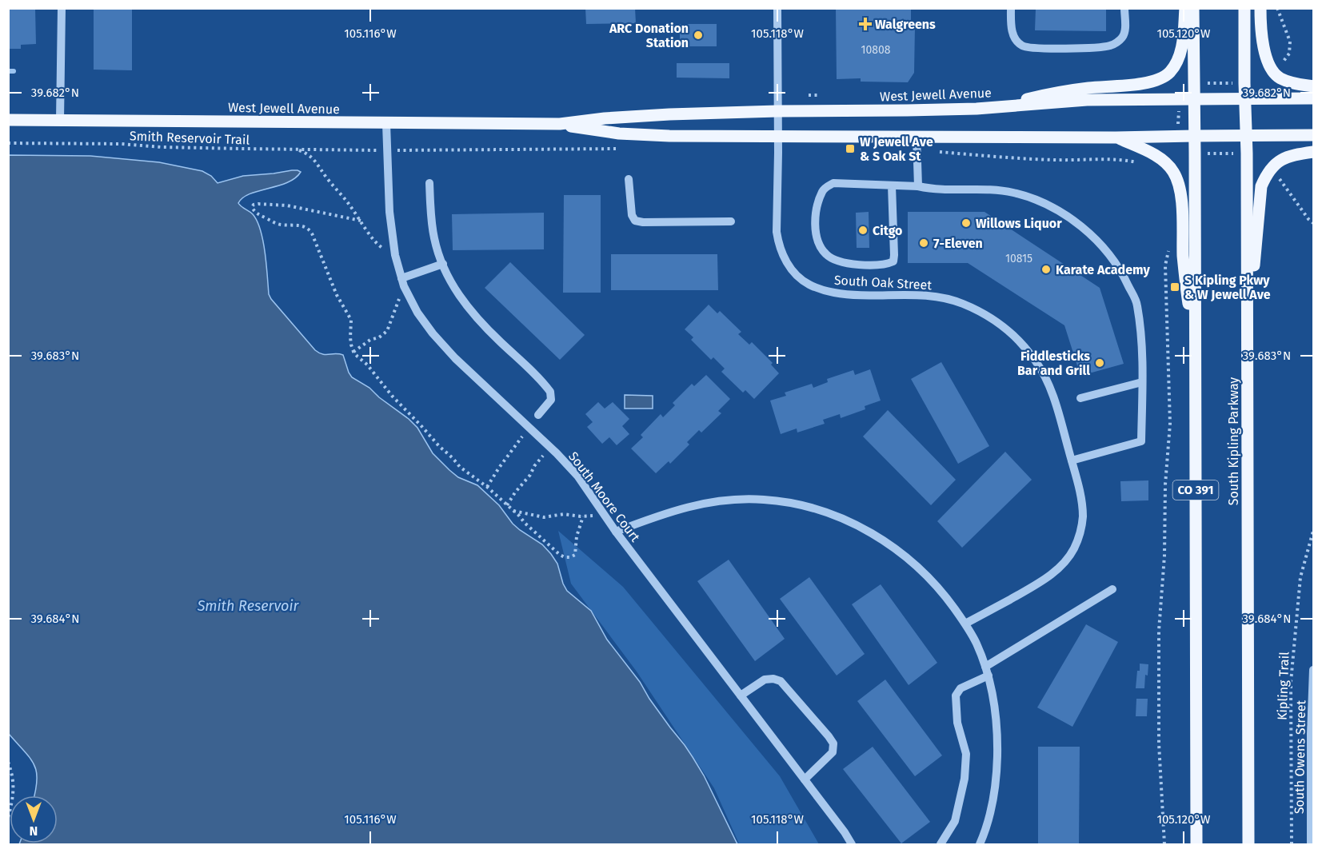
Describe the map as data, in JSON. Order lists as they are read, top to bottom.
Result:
{
  "streets": {
    "main road": ["West Jewell Avenue", "South Kipling Parkway", "CO 391"],
    "street": ["South Oak Street", "South Moore Court", "South Owens Street"],
    "path": ["Smith Reservoir Trail", "Kipling Trail"]
  },
  "crossings": [
    ["West Jewell Avenue", "South Oak Street"],
    ["West Jewell Avenue", "South Kipling Parkway"],
    ["West Jewell Avenue", "CO 391"],
    ["West Jewell Avenue", "South Moore Court"]
  ],
  "water": ["Smith Reservoir"],
  "places": {
    "health": ["Walgreens"],
    "other": [
      "ARC Donation Station",
      "Willows Liquor",
      "Citgo",
      "7-Eleven",
      "Karate Academy",
      "Fiddlesticks Bar and Grill"
    ],
    "transit": ["W Jewell Ave & S Oak St", "S Kipling Pkwy & W Jewell Ave"]
  },
  "house_numbers": ["10808", "10815"],
  "north": "bottom",
  "coordinates": [
    "105.116°W",
    "105.118°W",
    "105.120°W",
    "39.682°N",
    "39.683°N",
    "39.684°N"
  ]
}
